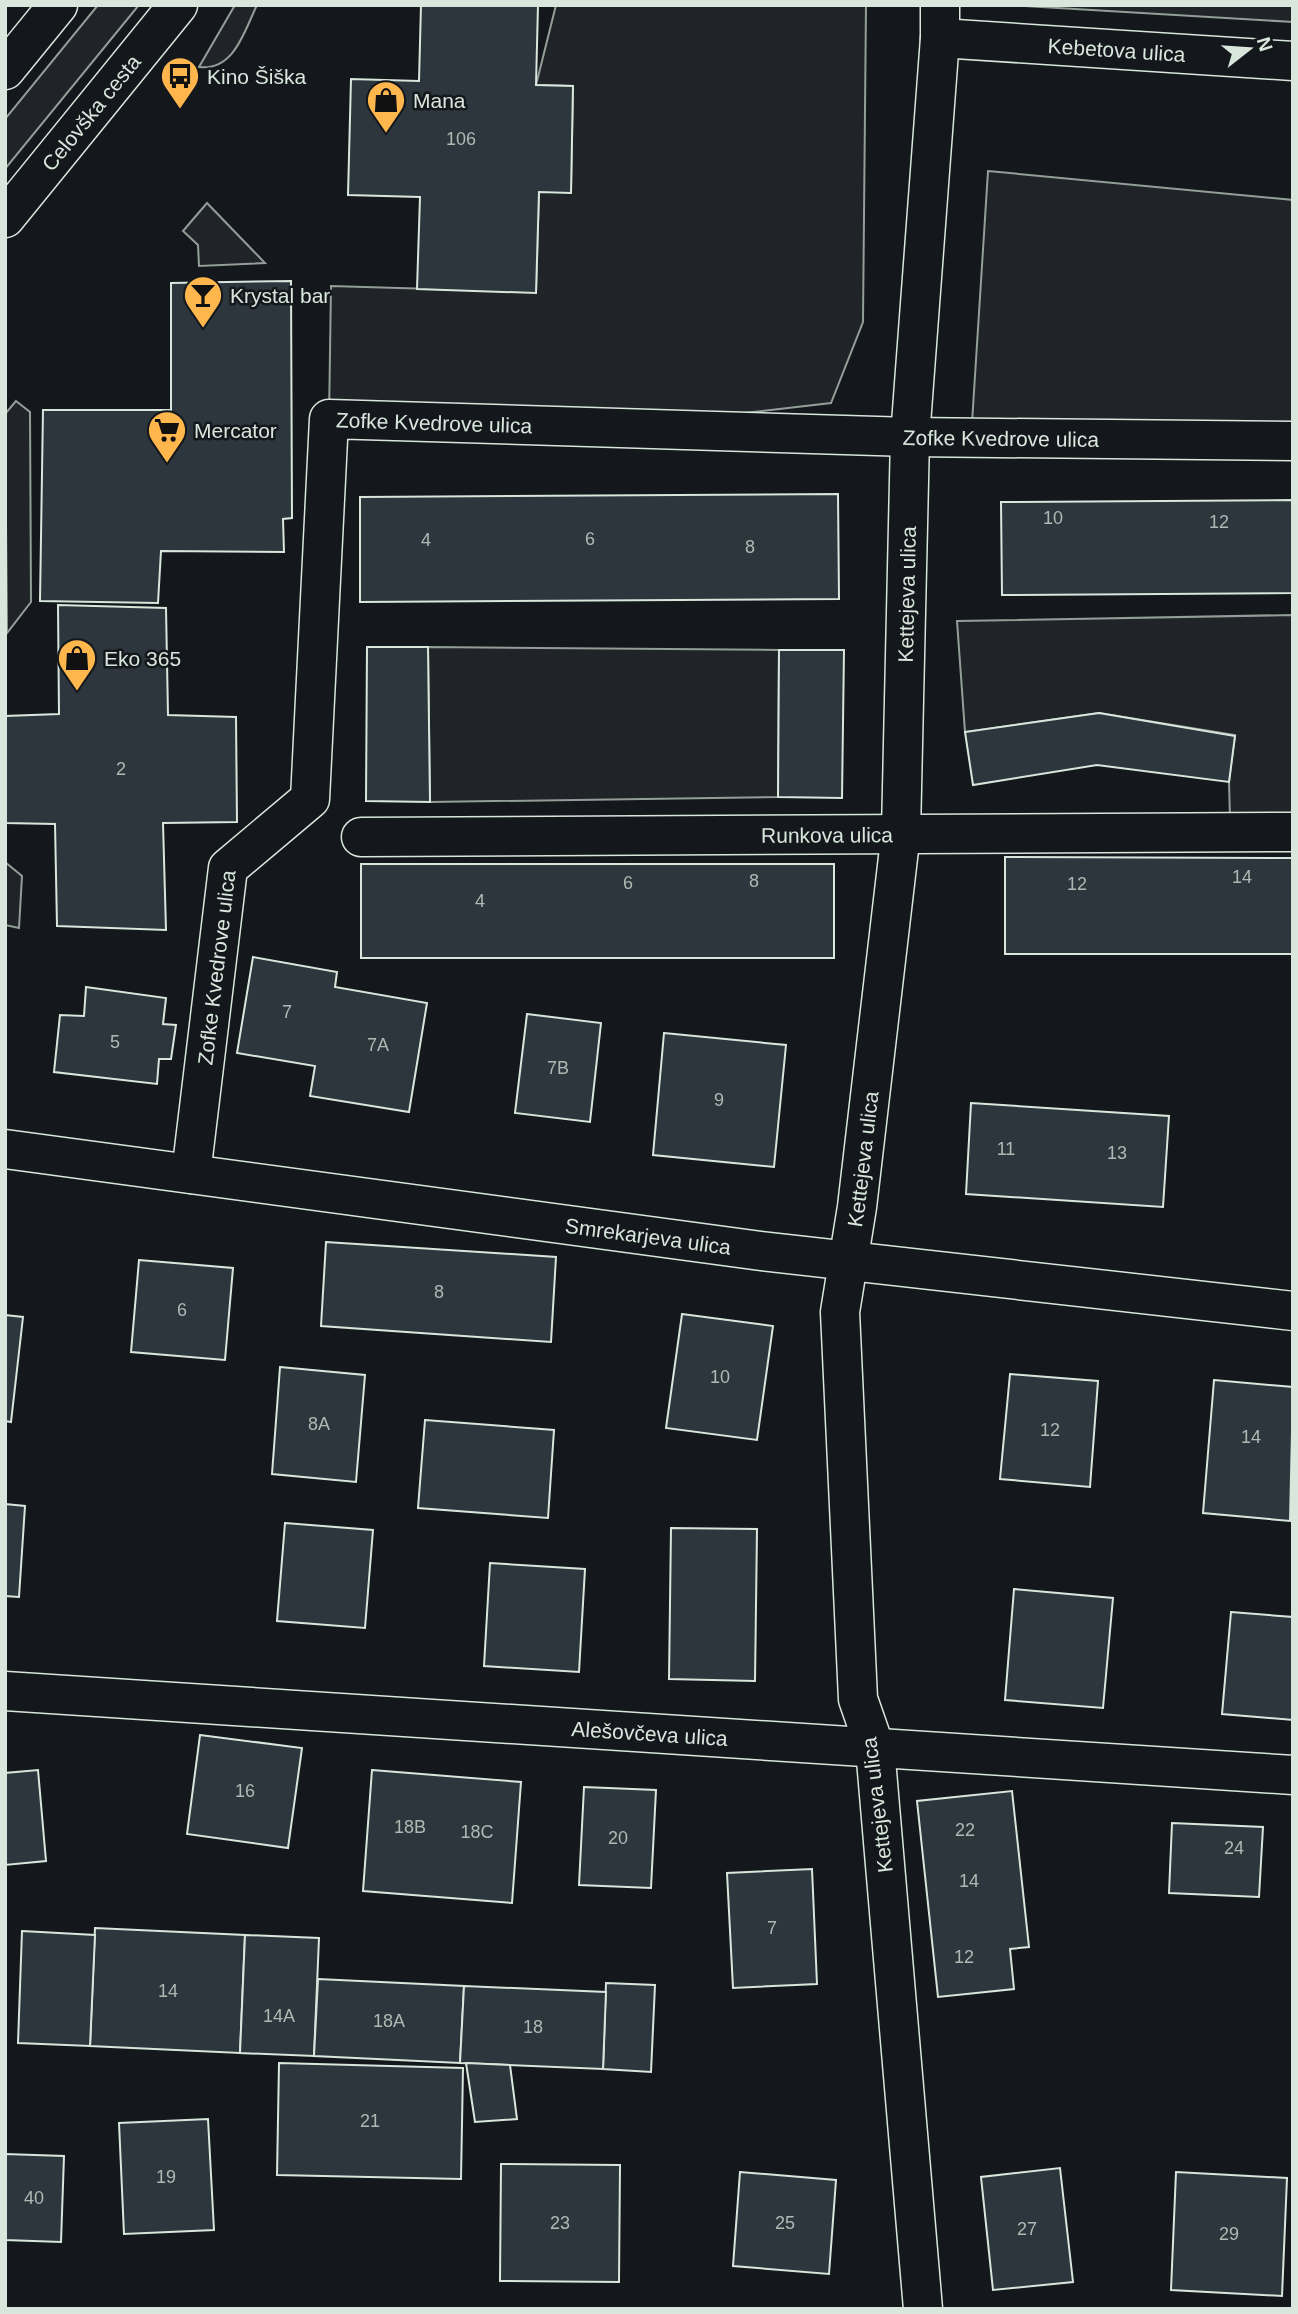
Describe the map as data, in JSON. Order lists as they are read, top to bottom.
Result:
{
  "streets": {
    "street": [
      "Kebetova ulica",
      "Celovška cesta",
      "Zofke Kvedrove ulica",
      "Kettejeva ulica",
      "Runkova ulica",
      "Smrekarjeva ulica",
      "Alešovčeva ulica"
    ]
  },
  "crossings": [
    ["Kebetova ulica", "Kettejeva ulica"],
    ["Zofke Kvedrove ulica", "Kettejeva ulica"],
    ["Zofke Kvedrove ulica", "Smrekarjeva ulica"],
    ["Kettejeva ulica", "Runkova ulica"],
    ["Kettejeva ulica", "Smrekarjeva ulica"],
    ["Kettejeva ulica", "Alešovčeva ulica"]
  ],
  "places": {
    "bus stop": ["Kino Šiška"],
    "shop": ["Mana", "Eko 365"],
    "bar": ["Krystal bar"],
    "supermarket": ["Mercator"]
  },
  "house_numbers": [
    "106",
    "10",
    "12",
    "6",
    "4",
    "8",
    "2",
    "14",
    "8",
    "6",
    "12",
    "4",
    "7",
    "5",
    "7A",
    "7B",
    "9",
    "11",
    "13",
    "8",
    "6",
    "10",
    "8A",
    "12",
    "14",
    "16",
    "18B",
    "22",
    "18C",
    "20",
    "24",
    "14",
    "7",
    "12",
    "14",
    "14A",
    "18A",
    "18",
    "21",
    "19",
    "40",
    "23",
    "25",
    "27",
    "29"
  ],
  "north": "right"
}
